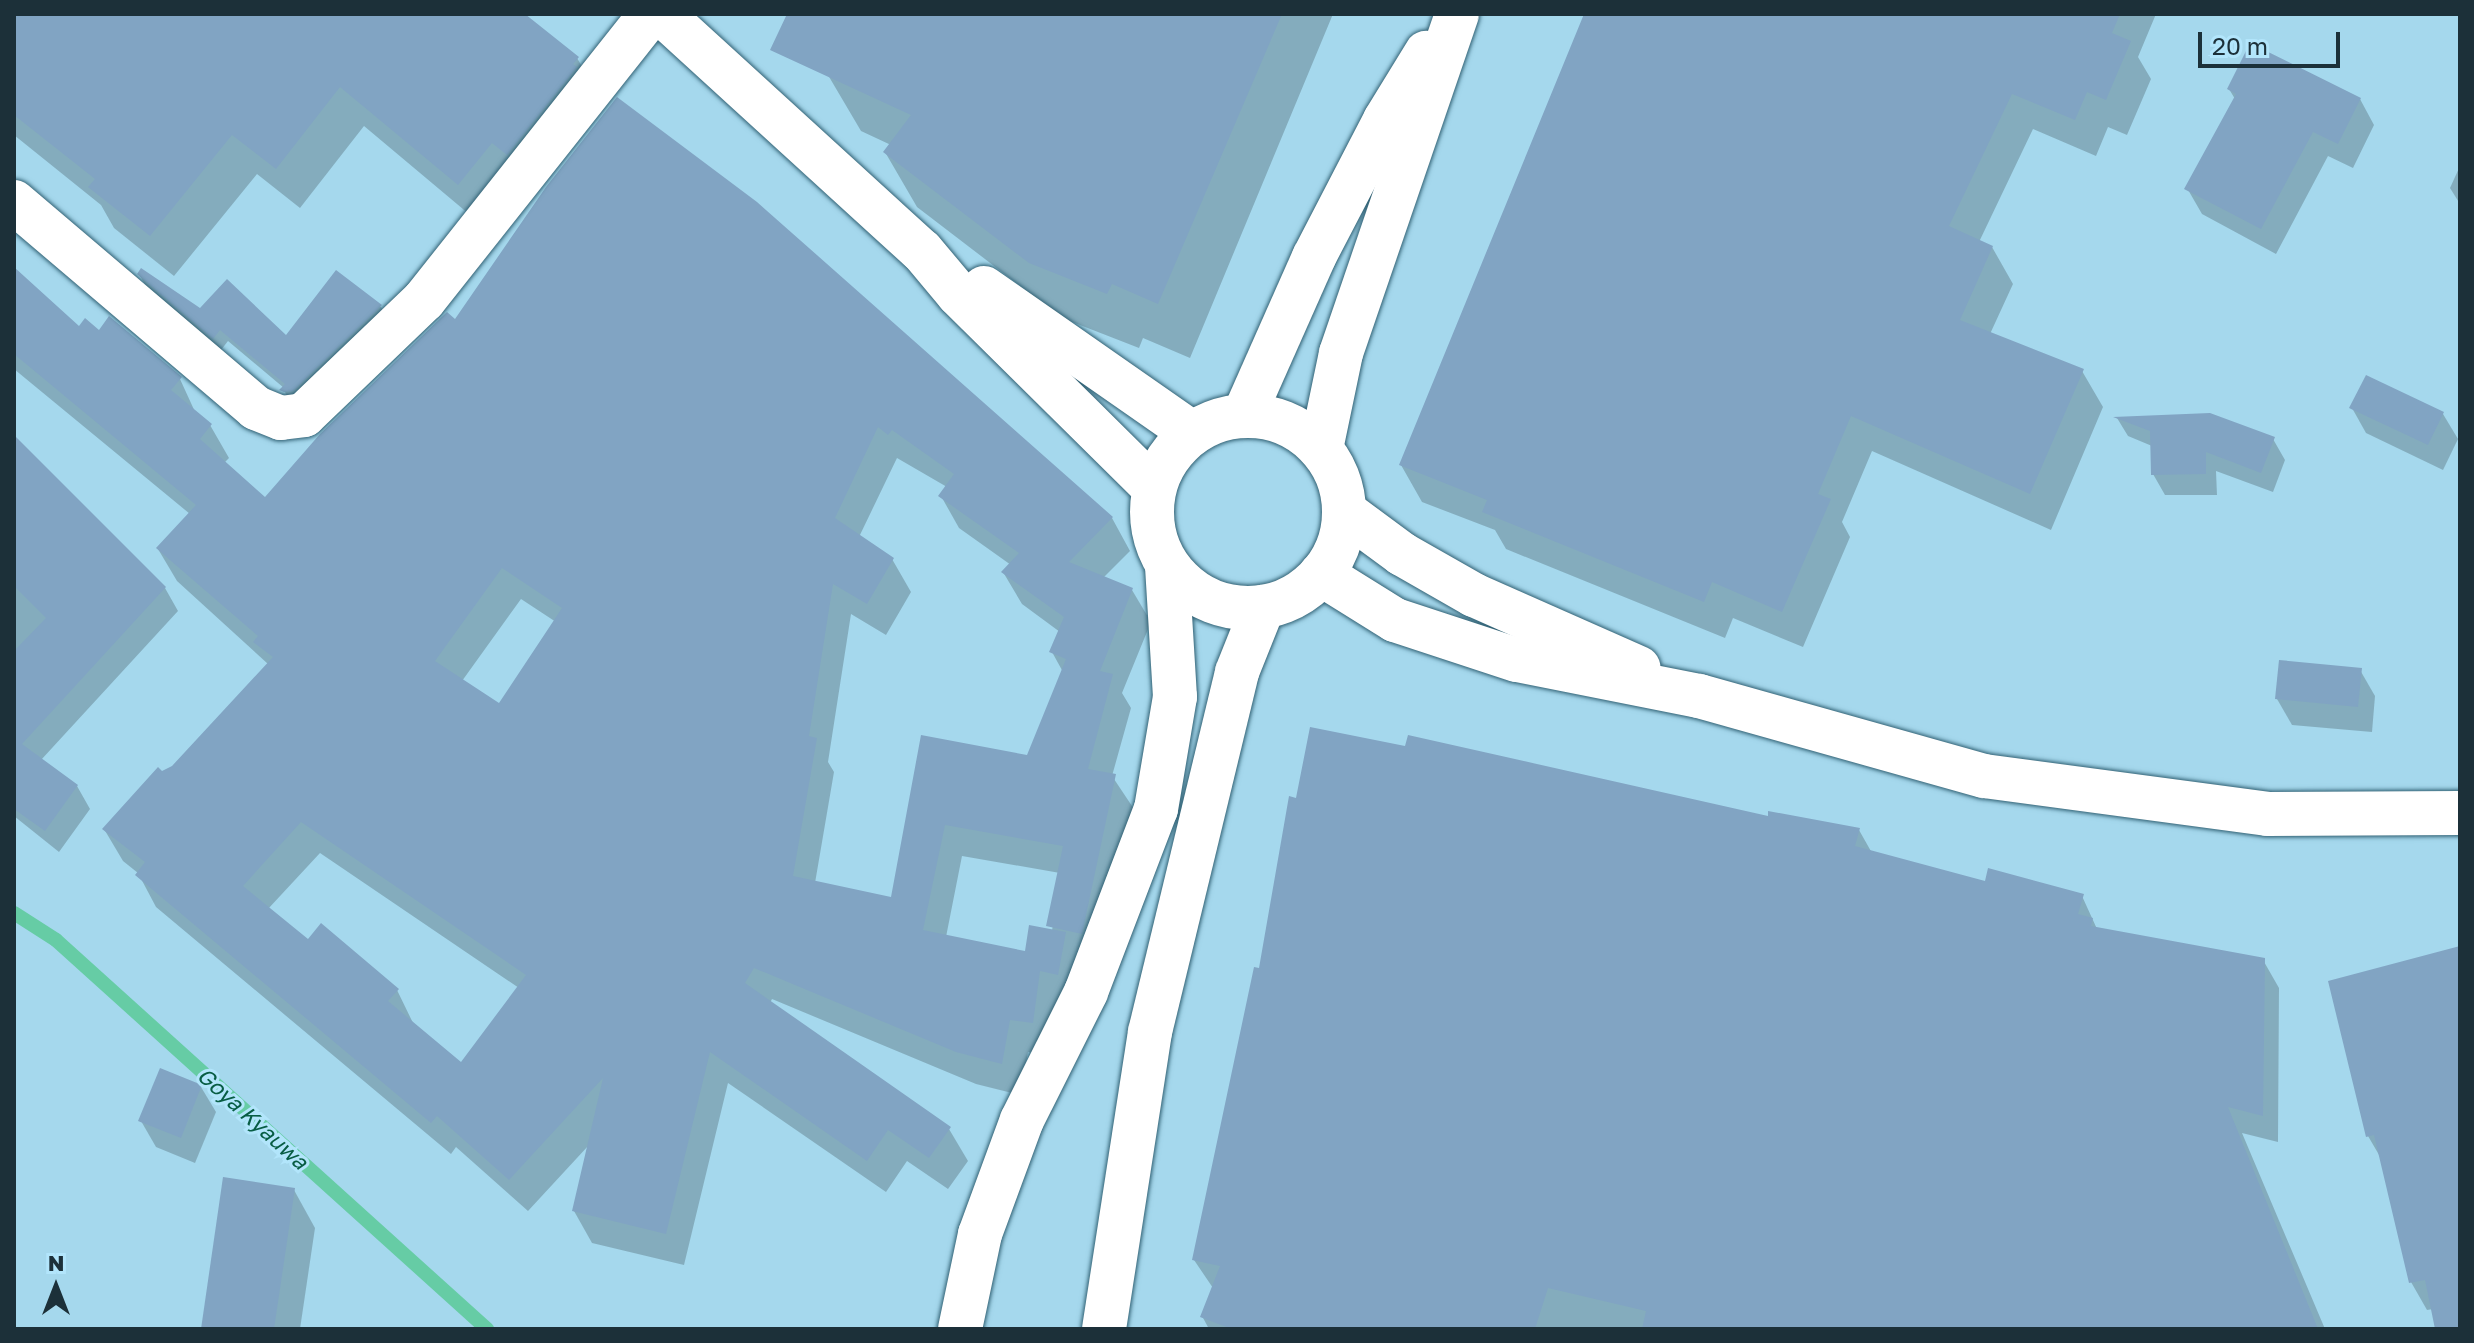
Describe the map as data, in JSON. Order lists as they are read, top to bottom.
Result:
{
  "water": ["Goya Kyauwa"],
  "scale_bar": "20 m",
  "north": "top"
}
